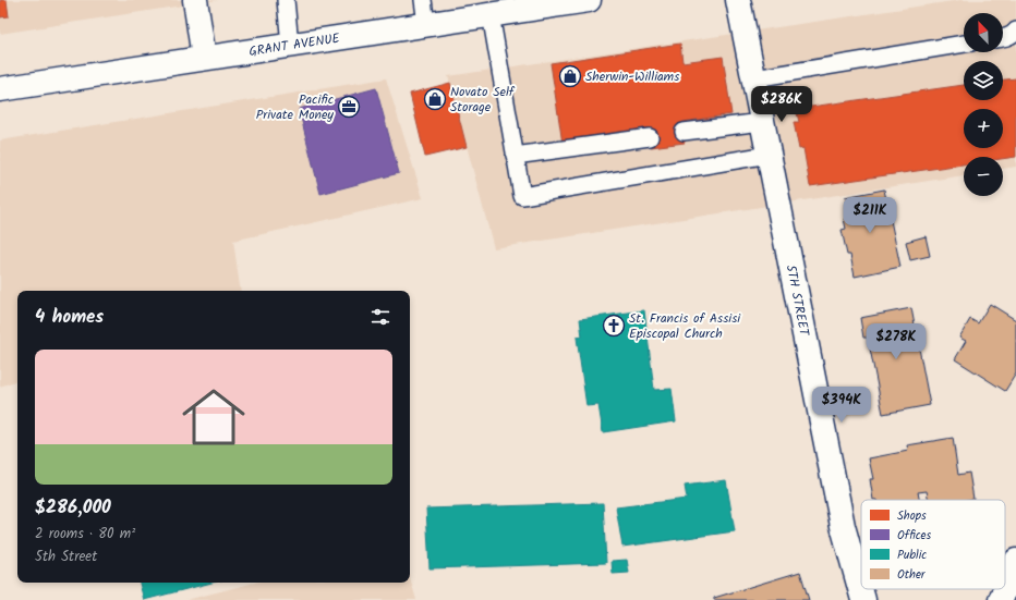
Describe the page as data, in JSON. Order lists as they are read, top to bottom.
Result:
{
  "streets": {
    "street": ["GRANT AVENUE", "5TH STREET"]
  },
  "places": {
    "shop": ["Sherwin-Williams", "Novato Self Storage"],
    "office": ["Pacific Private Money"],
    "church": ["St. Francis of Assisi Episcopal Church"]
  },
  "legend": [
    "Shops",
    "Offices",
    "Public",
    "Other"
  ],
  "north": "top left",
  "page": {
    "map_buttons": ["+", "−"],
    "price": [
      "$286K",
      "$211K",
      "$278K",
      "$394K"
    ],
    "heading": "4 homes",
    "list": [
      {
        "name": "$286,000",
        "note": "2 rooms · 80 m² · 5th Street"
      }
    ]
  }
}
